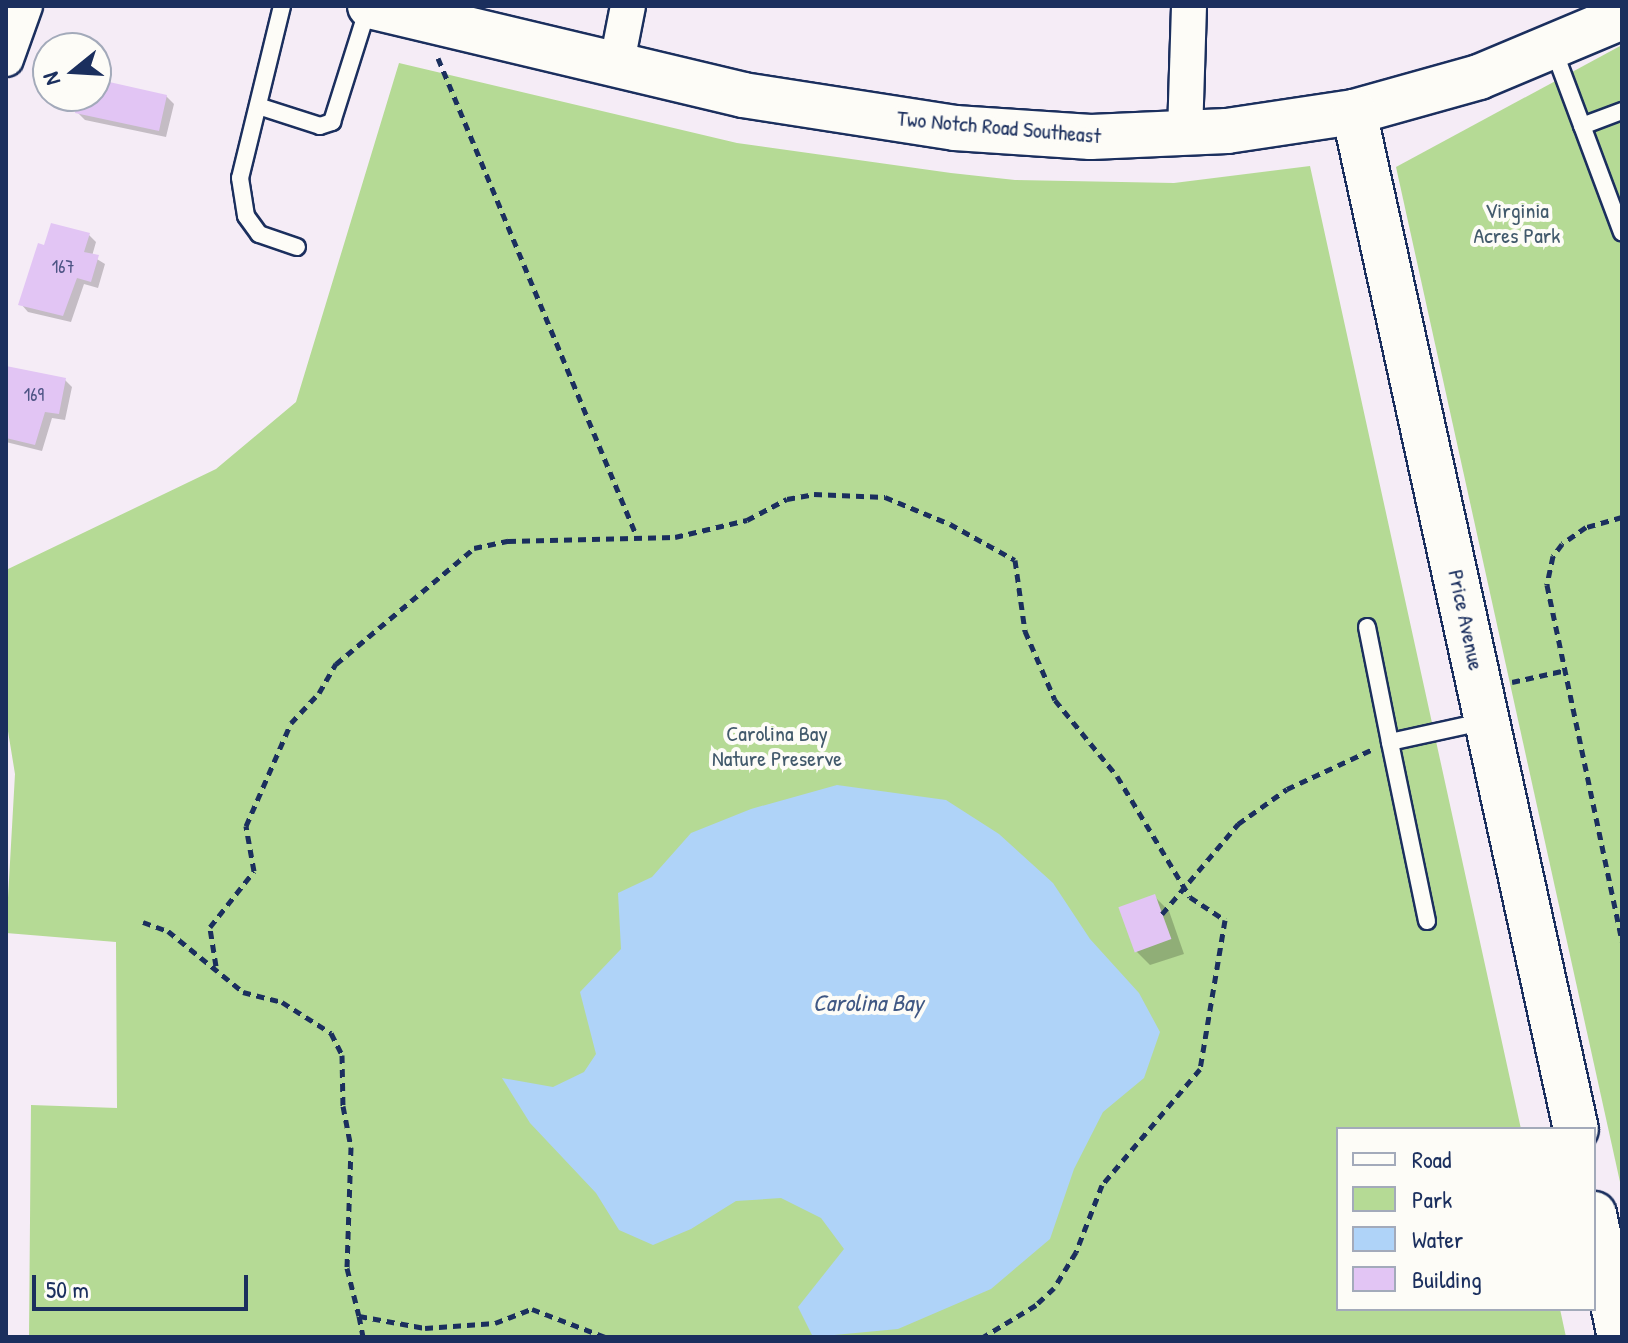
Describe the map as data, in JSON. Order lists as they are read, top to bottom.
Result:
{
  "streets": {
    "street": ["Two Notch Road Southeast", "Price Avenue"]
  },
  "crossings": [
    ["Two Notch Road Southeast", "Price Avenue"]
  ],
  "water": ["Carolina Bay"],
  "parks": ["Virginia Acres Park", "Carolina Bay Nature Preserve"],
  "house_numbers": ["167", "169"],
  "legend": [
    "Road",
    "Park",
    "Water",
    "Building"
  ],
  "scale_bar": "50 m",
  "north": "left"
}
